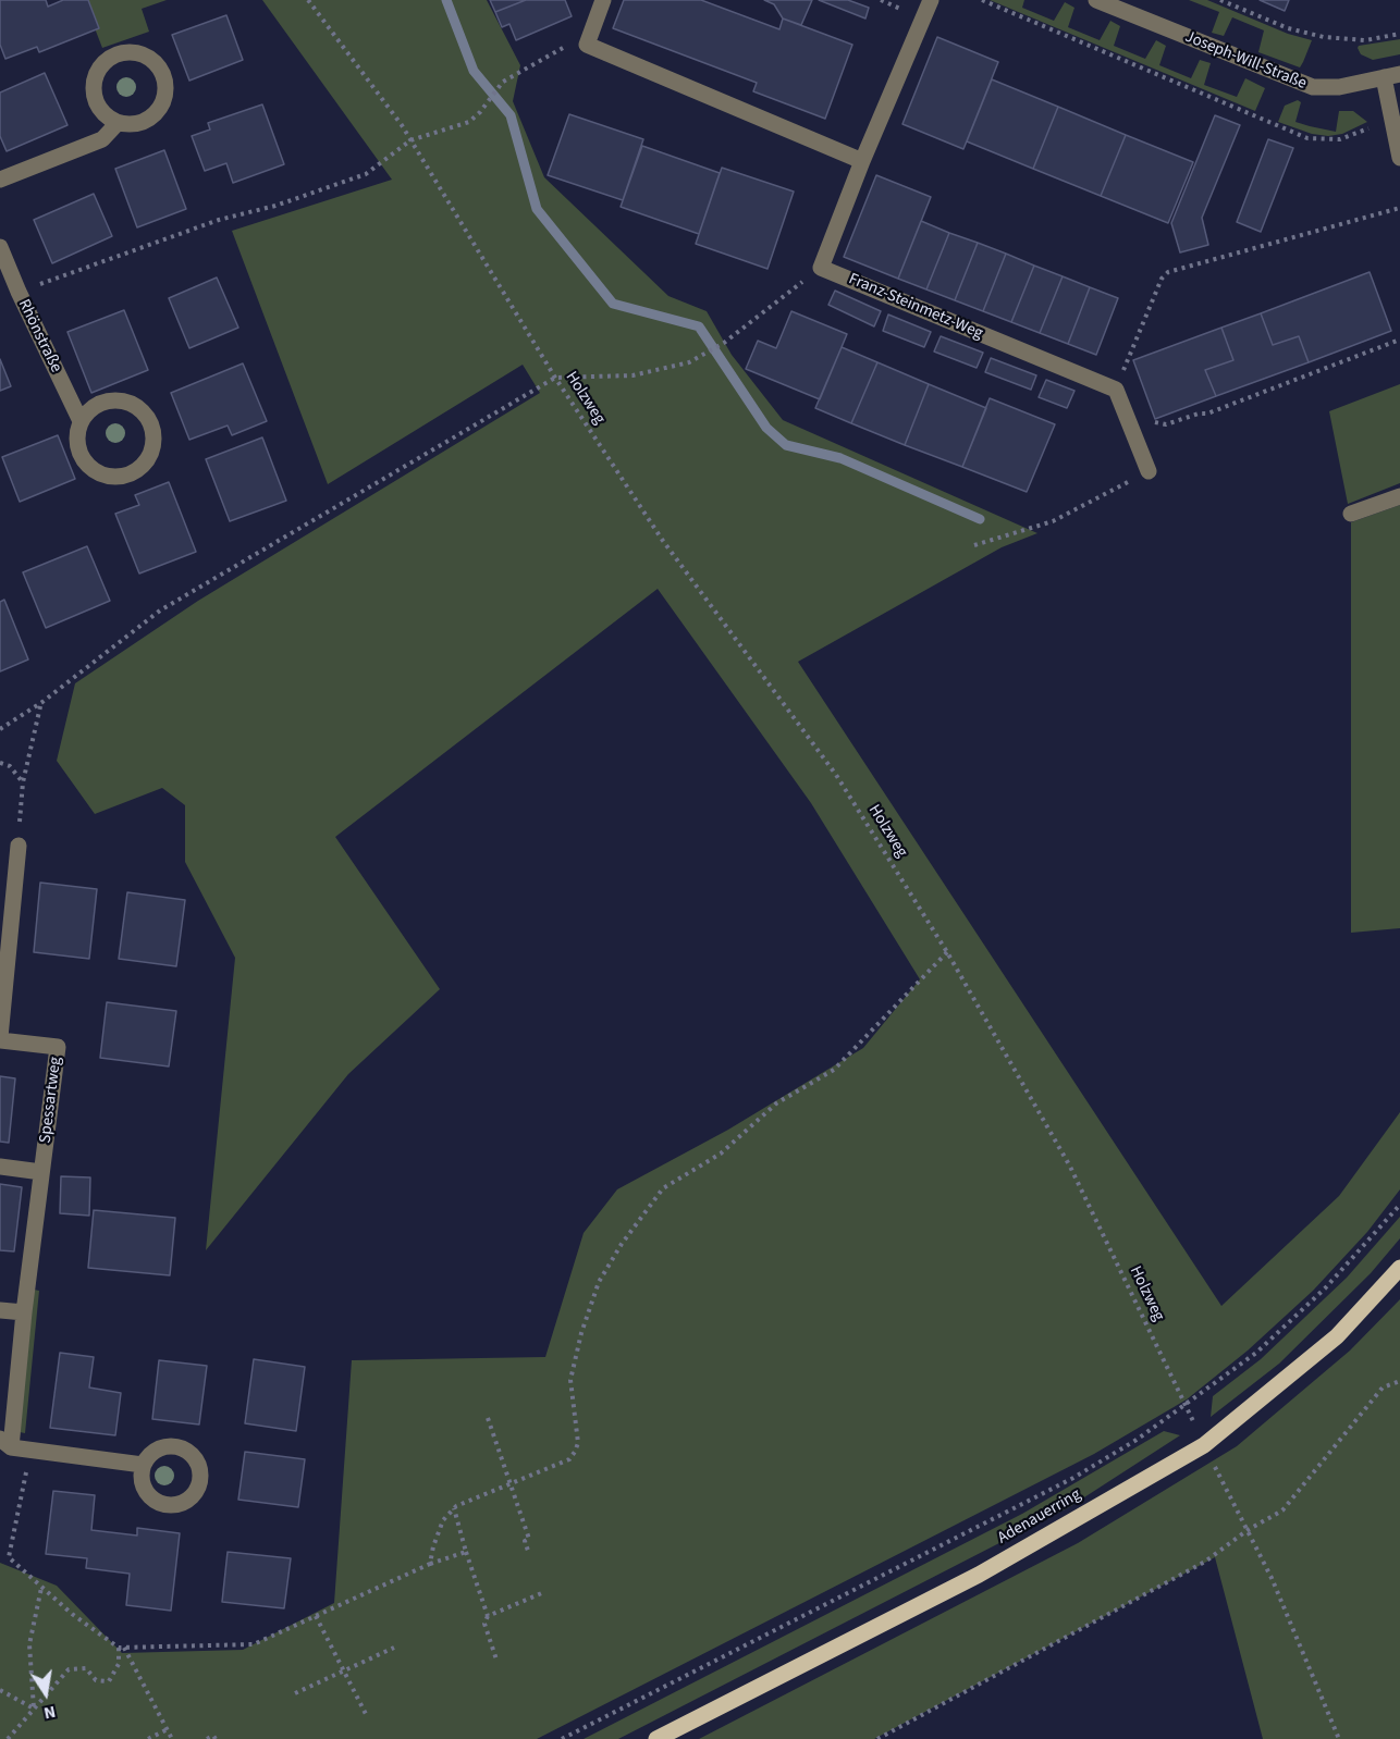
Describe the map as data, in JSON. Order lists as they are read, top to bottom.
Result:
{
  "streets": {
    "main road": ["Adenauerring"],
    "street": [
      "Joseph-Will-Straße",
      "Franz-Steinmetz-Weg",
      "Rhönstraße",
      "Spessartweg"
    ],
    "path": ["Holzweg"]
  },
  "crossings": [
    ["Holzweg", "Adenauerring"]
  ],
  "north": "bottom"
}
